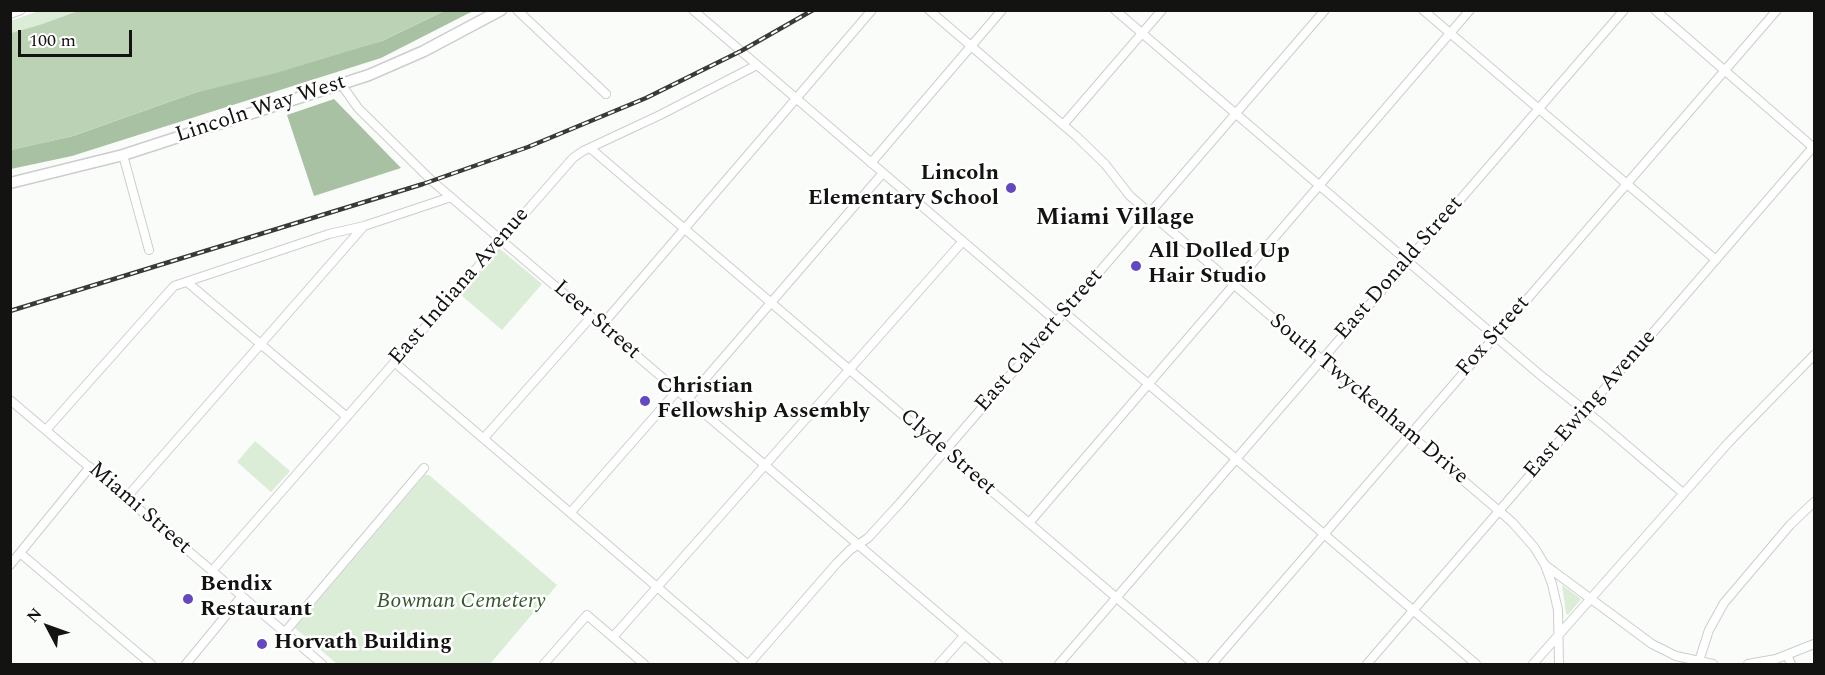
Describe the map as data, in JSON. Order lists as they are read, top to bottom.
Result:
{
  "streets": {
    "main road": ["Lincoln Way West"],
    "street": [
      "East Donald Street",
      "East Indiana Avenue",
      "Leer Street",
      "Fox Street",
      "East Calvert Street",
      "South Twyckenham Drive",
      "East Ewing Avenue",
      "Clyde Street",
      "Miami Street"
    ]
  },
  "crossings": [
    ["Lincoln Way West", "Leer Street"],
    ["East Donald Street", "South Twyckenham Drive"],
    ["East Donald Street", "Clyde Street"],
    ["East Indiana Avenue", "Leer Street"],
    ["East Indiana Avenue", "Clyde Street"],
    ["East Indiana Avenue", "Miami Street"],
    ["Leer Street", "East Calvert Street"],
    ["Fox Street", "South Twyckenham Drive"],
    ["East Calvert Street", "South Twyckenham Drive"],
    ["East Calvert Street", "Clyde Street"],
    ["South Twyckenham Drive", "East Ewing Avenue"]
  ],
  "districts": ["Miami Village"],
  "parks": ["Bowman Cemetery"],
  "places": [
    "Lincoln Elementary School",
    "All Dolled Up Hair Studio",
    "Christian Fellowship Assembly",
    "Bendix Restaurant",
    "Horvath Building"
  ],
  "scale_bar": "100 m",
  "north": "top left"
}
